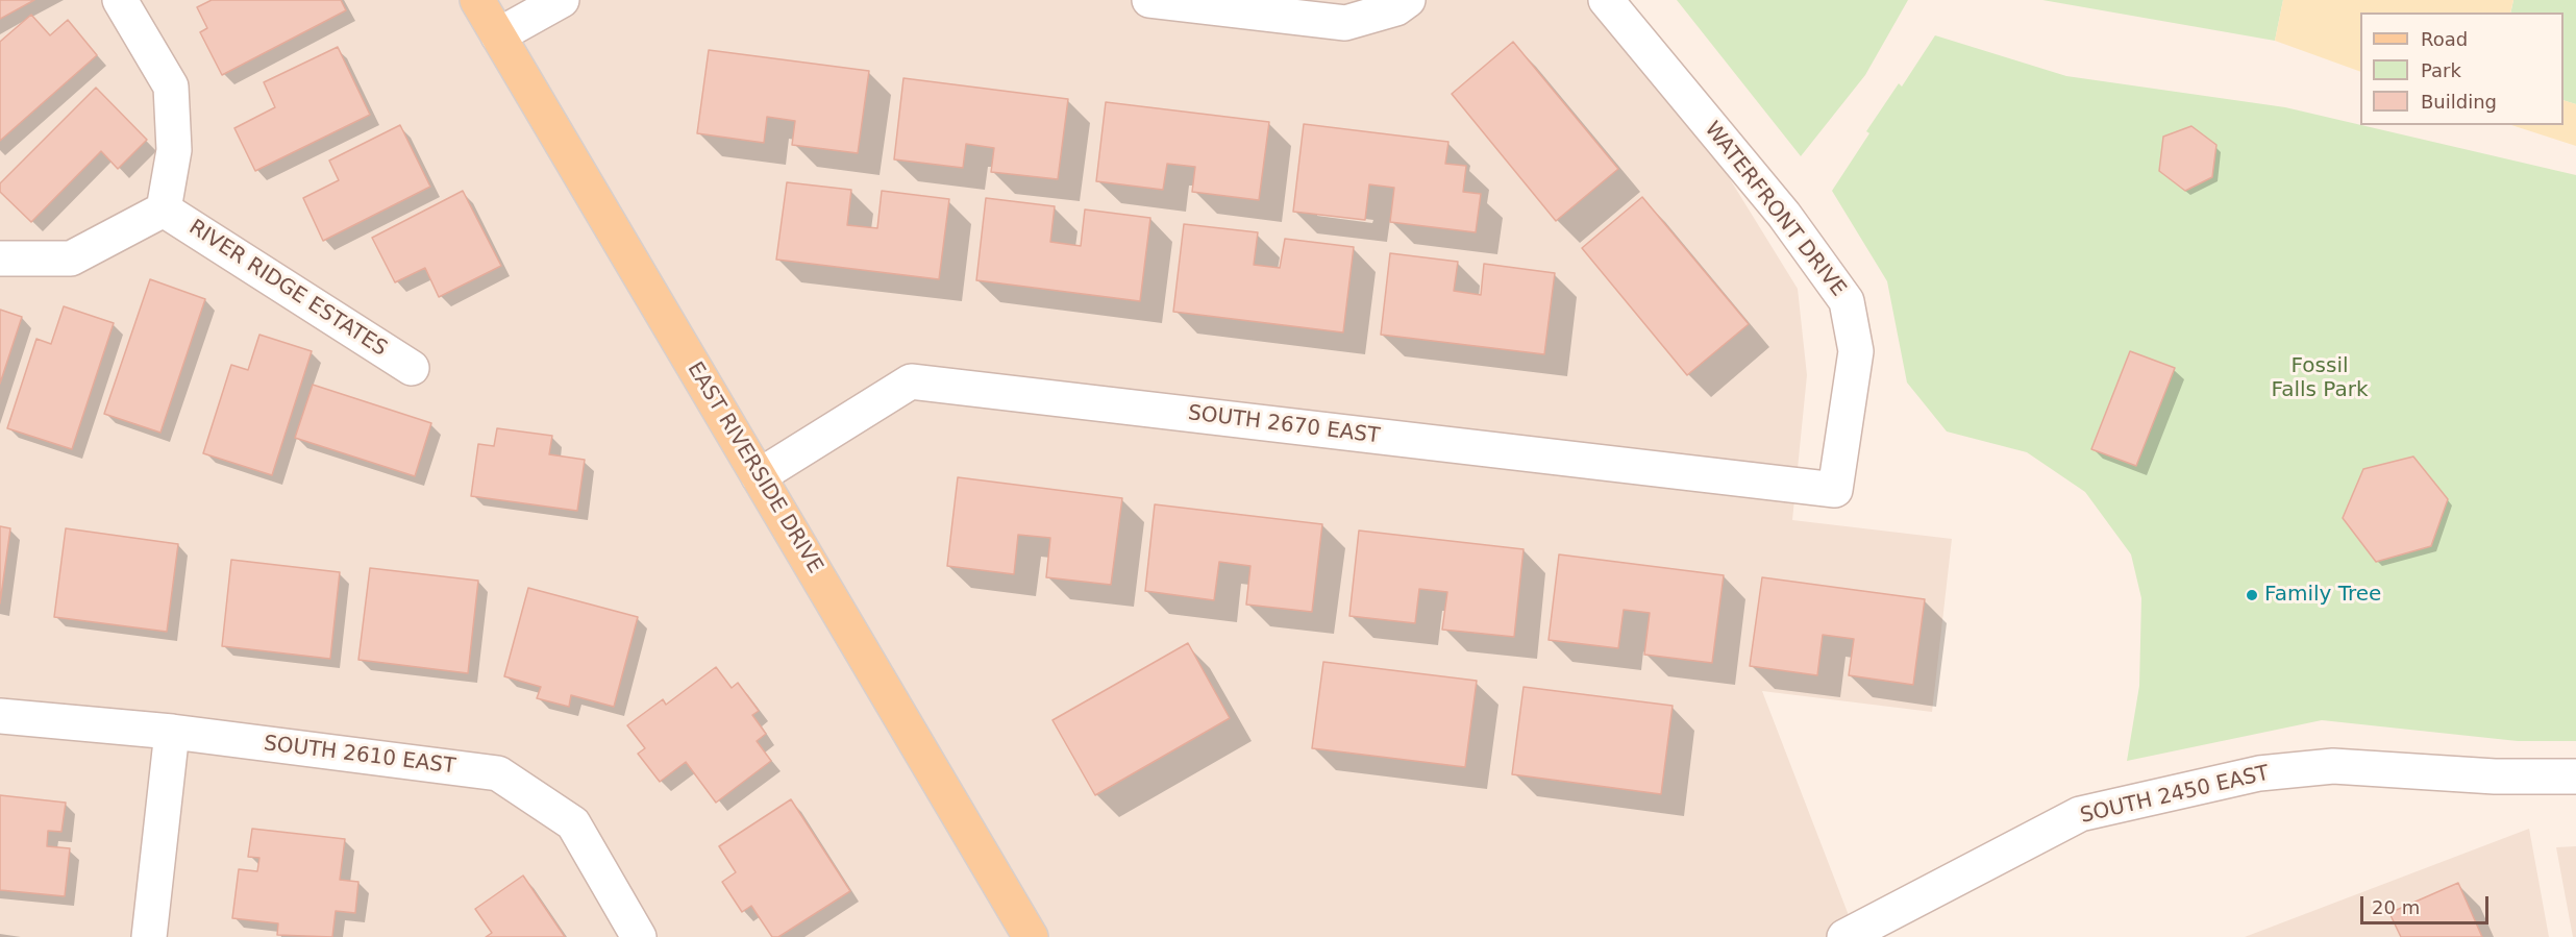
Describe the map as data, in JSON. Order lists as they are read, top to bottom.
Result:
{
  "streets": {
    "main road": ["EAST RIVERSIDE DRIVE"],
    "street": [
      "WATERFRONT DRIVE",
      "RIVER RIDGE ESTATES",
      "SOUTH 2670 EAST",
      "SOUTH 2610 EAST",
      "SOUTH 2450 EAST"
    ]
  },
  "crossings": [
    ["WATERFRONT DRIVE", "SOUTH 2670 EAST"],
    ["SOUTH 2670 EAST", "EAST RIVERSIDE DRIVE"]
  ],
  "parks": ["Fossil Falls Park"],
  "places": ["Family Tree"],
  "legend": ["Road", "Park", "Building"],
  "scale_bar": "20 m"
}
